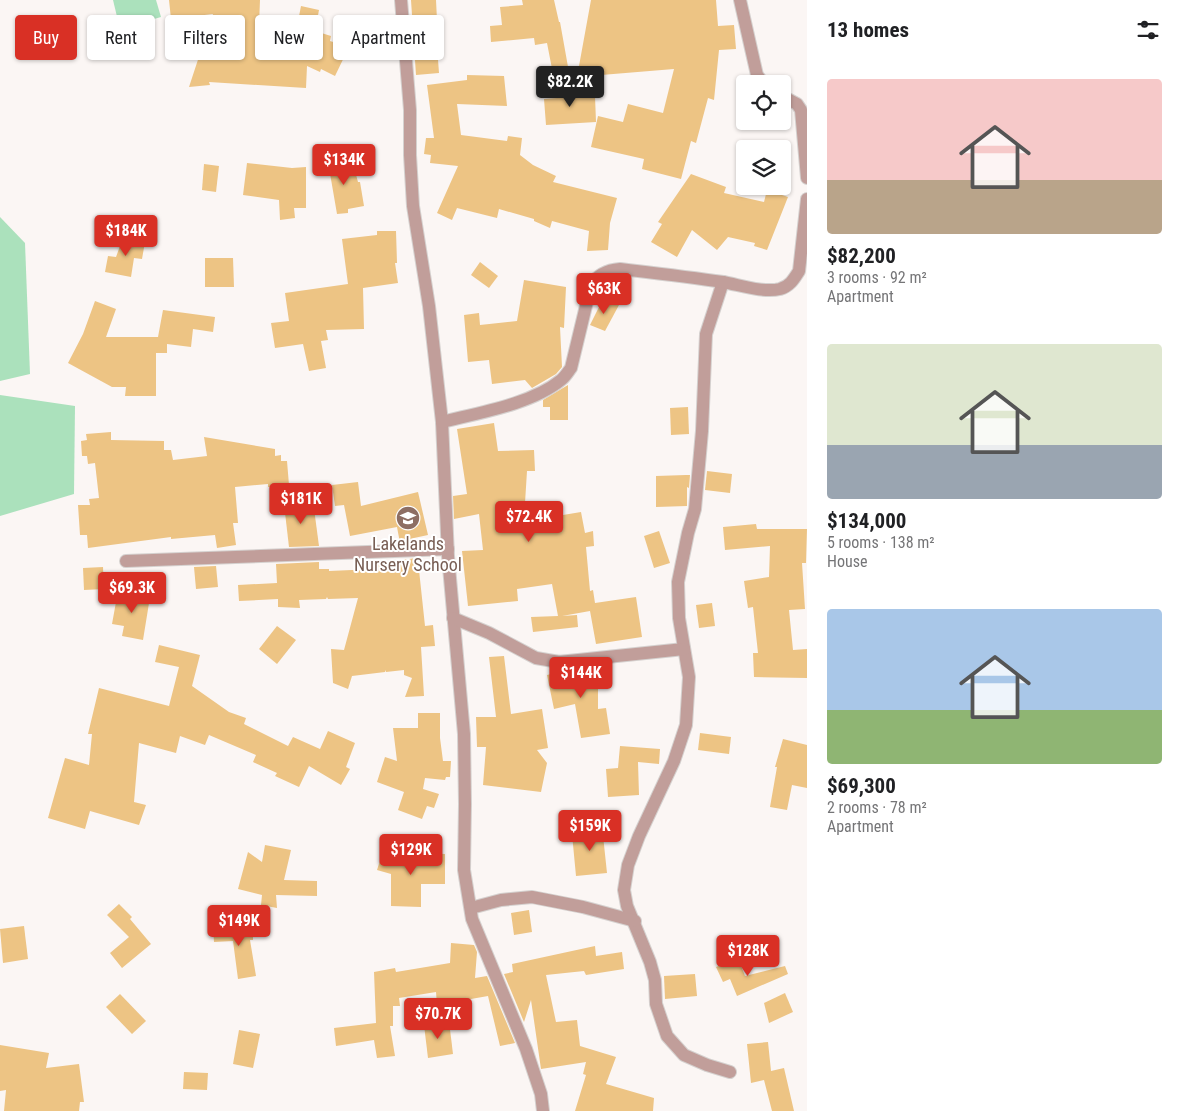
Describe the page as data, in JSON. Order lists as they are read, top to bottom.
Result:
{
  "places": {
    "school or university": ["Lakelands Nursery School"]
  },
  "page": {
    "heading": "13 homes",
    "chip": [
      "Buy",
      "Rent",
      "Filters",
      "New",
      "Apartment"
    ],
    "list": [
      {
        "name": "$82,200",
        "note": "3 rooms · 92 m² · Apartment"
      },
      {
        "name": "$134,000",
        "note": "5 rooms · 138 m² · House"
      },
      {
        "name": "$69,300",
        "note": "2 rooms · 78 m² · Apartment"
      }
    ],
    "price": [
      "$82.2K",
      "$134K",
      "$184K",
      "$63K",
      "$181K",
      "$72.4K",
      "$69.3K",
      "$144K",
      "$159K",
      "$129K",
      "$149K",
      "$128K",
      "$70.7K"
    ]
  }
}
